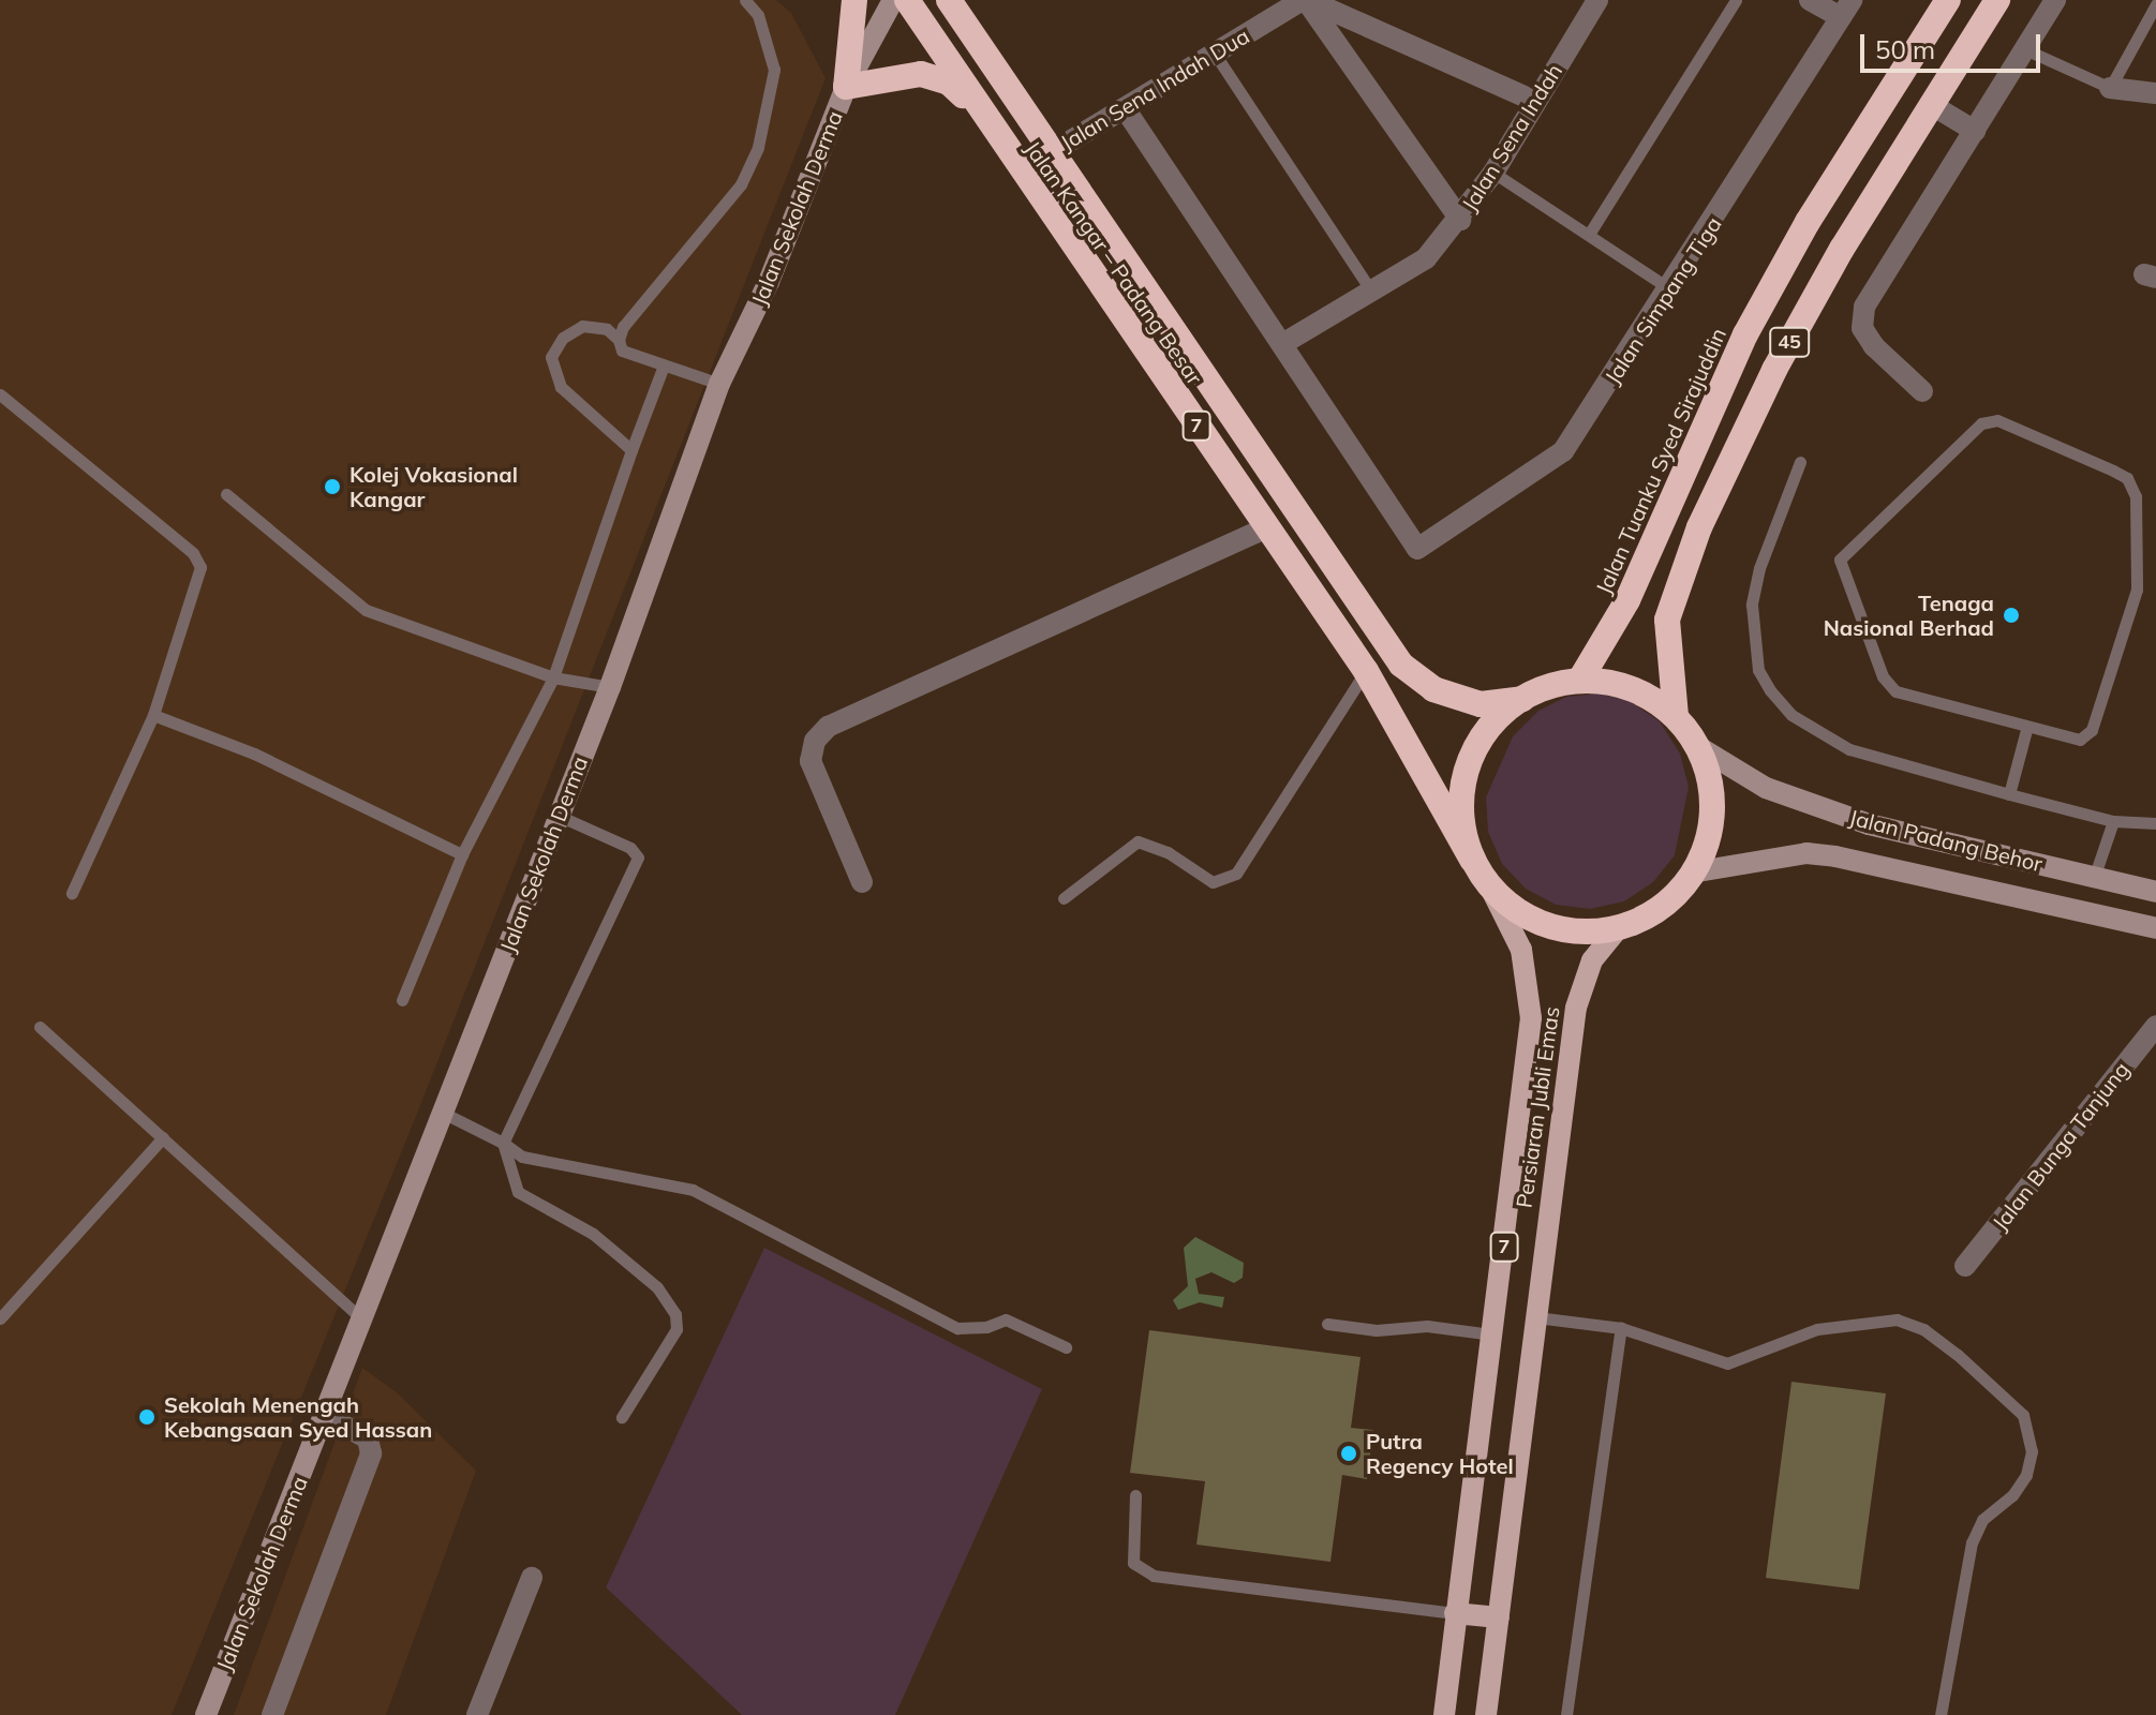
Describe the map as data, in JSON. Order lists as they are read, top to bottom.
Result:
{
  "streets": {
    "highway": [
      "Jalan Kangar – Padang Besar",
      "45",
      "7",
      "Jalan Tuanku Syed Sirajuddin"
    ],
    "main road": ["Persiaran Jubli Emas"],
    "street": [
      "Jalan Sena Indah Dua",
      "Jalan Sena Indah",
      "Jalan Sekolah Derma",
      "Jalan Simpang Tiga",
      "Jalan Padang Behor",
      "Jalan Bunga Tanjung"
    ]
  },
  "crossings": [
    ["Jalan Sena Indah Dua", "Jalan Kangar – Padang Besar"],
    ["Jalan Sena Indah", "Jalan Simpang Tiga"],
    ["Jalan Kangar – Padang Besar", "45"],
    ["Jalan Kangar – Padang Besar", "7"],
    ["Jalan Kangar – Padang Besar", "Jalan Tuanku Syed Sirajuddin"],
    ["Jalan Kangar – Padang Besar", "Jalan Padang Behor"],
    ["Jalan Kangar – Padang Besar", "Persiaran Jubli Emas"],
    ["45", "7"],
    ["45", "Jalan Tuanku Syed Sirajuddin"],
    ["45", "Jalan Padang Behor"],
    ["45", "Persiaran Jubli Emas"],
    ["7", "Jalan Tuanku Syed Sirajuddin"],
    ["7", "Jalan Padang Behor"],
    ["7", "Persiaran Jubli Emas"],
    ["Jalan Tuanku Syed Sirajuddin", "Jalan Padang Behor"],
    ["Jalan Tuanku Syed Sirajuddin", "Persiaran Jubli Emas"],
    ["Jalan Padang Behor", "Persiaran Jubli Emas"]
  ],
  "places": [
    "Kolej Vokasional Kangar",
    "Tenaga Nasional Berhad",
    "Sekolah Menengah Kebangsaan Syed Hassan",
    "Putra Regency Hotel"
  ],
  "scale_bar": "50 m"
}
